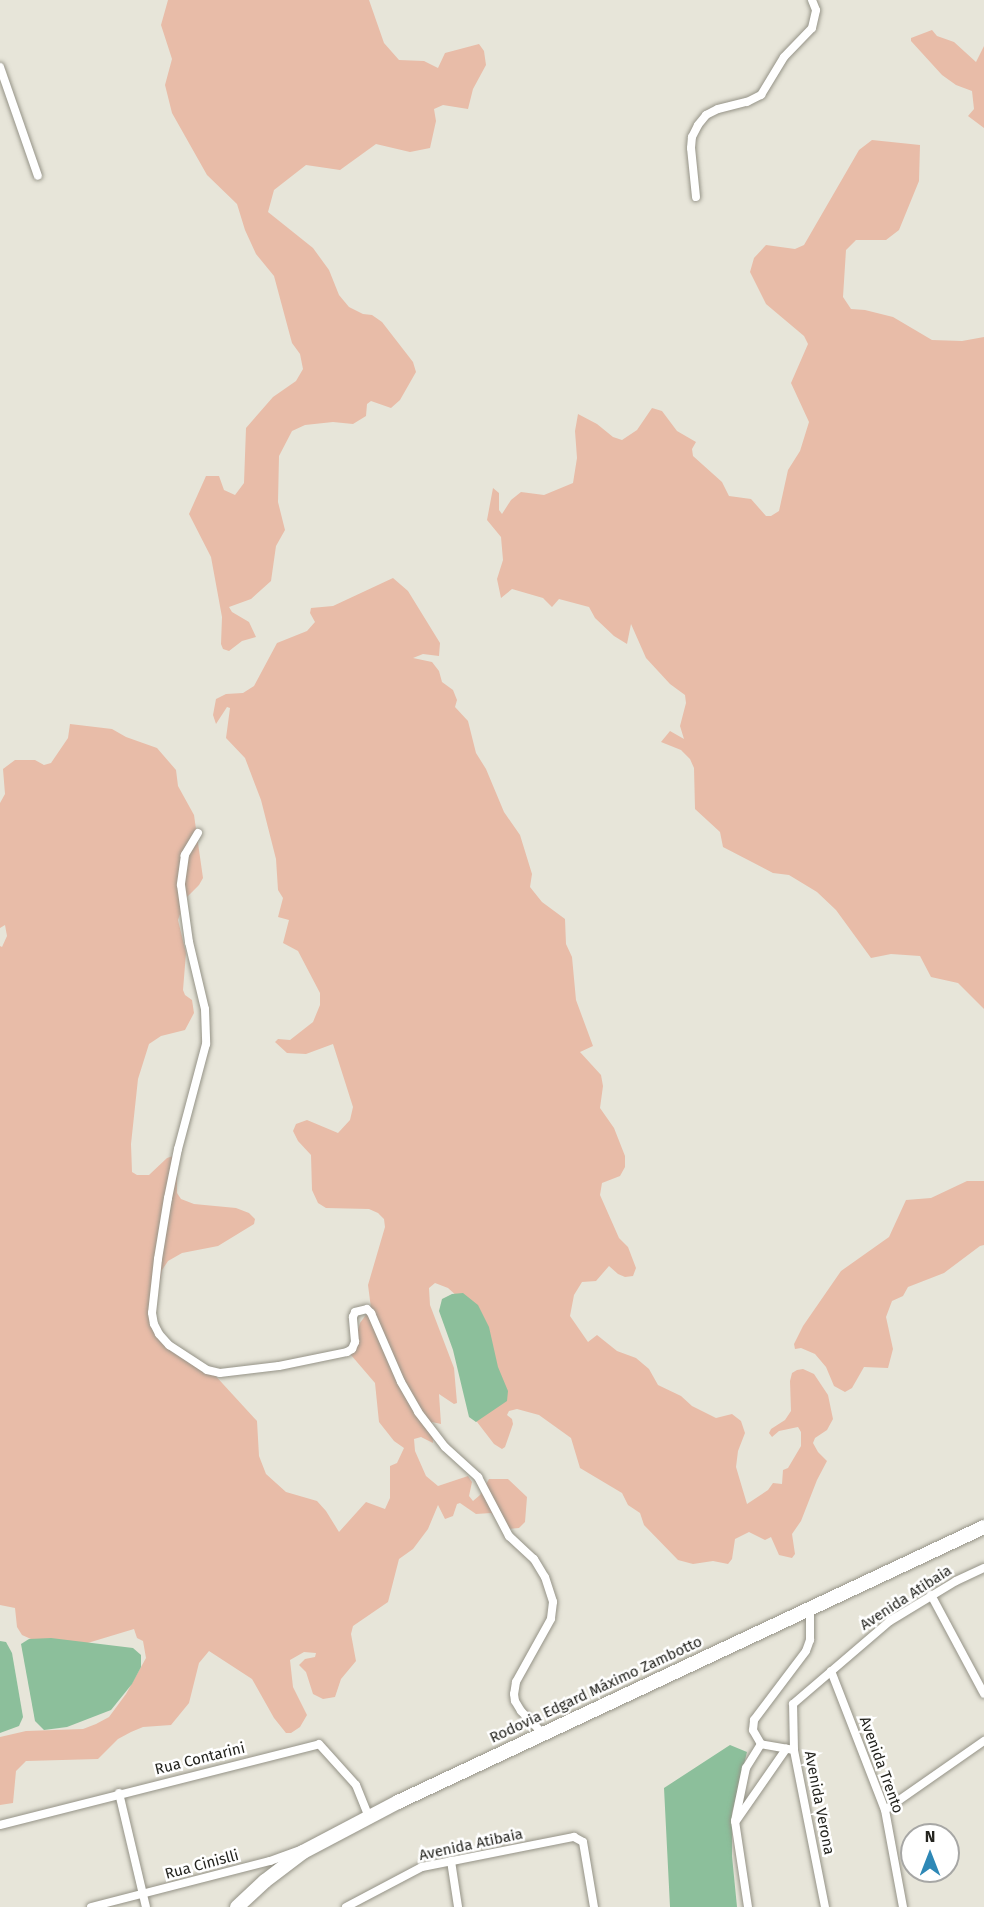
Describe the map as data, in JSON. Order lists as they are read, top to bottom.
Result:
{
  "streets": {
    "main road": ["Rodovia Edgard Máximo Zambotto"],
    "street": [
      "Avenida Atibaia",
      "Rua Contarini",
      "Avenida Trento",
      "Avenida Verona",
      "Rua Cinislli"
    ]
  },
  "crossings": [
    ["Avenida Atibaia", "Avenida Trento"],
    ["Avenida Atibaia", "Avenida Verona"],
    ["Rodovia Edgard Máximo Zambotto", "Rua Contarini"],
    ["Rodovia Edgard Máximo Zambotto", "Rua Cinislli"]
  ],
  "north": "top"
}
